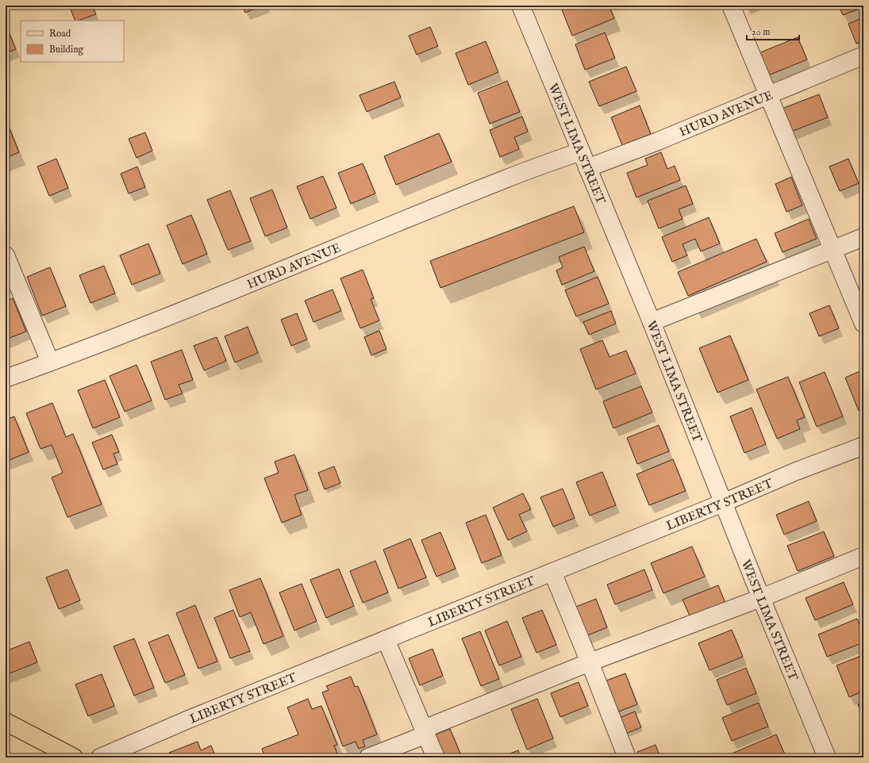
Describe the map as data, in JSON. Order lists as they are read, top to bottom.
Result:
{
  "streets": {
    "street": ["HURD AVENUE", "WEST LIMA STREET", "LIBERTY STREET"]
  },
  "crossings": [
    ["HURD AVENUE", "WEST LIMA STREET"],
    ["WEST LIMA STREET", "LIBERTY STREET"]
  ],
  "legend": ["Road", "Building"],
  "scale_bar": "20 m"
}
